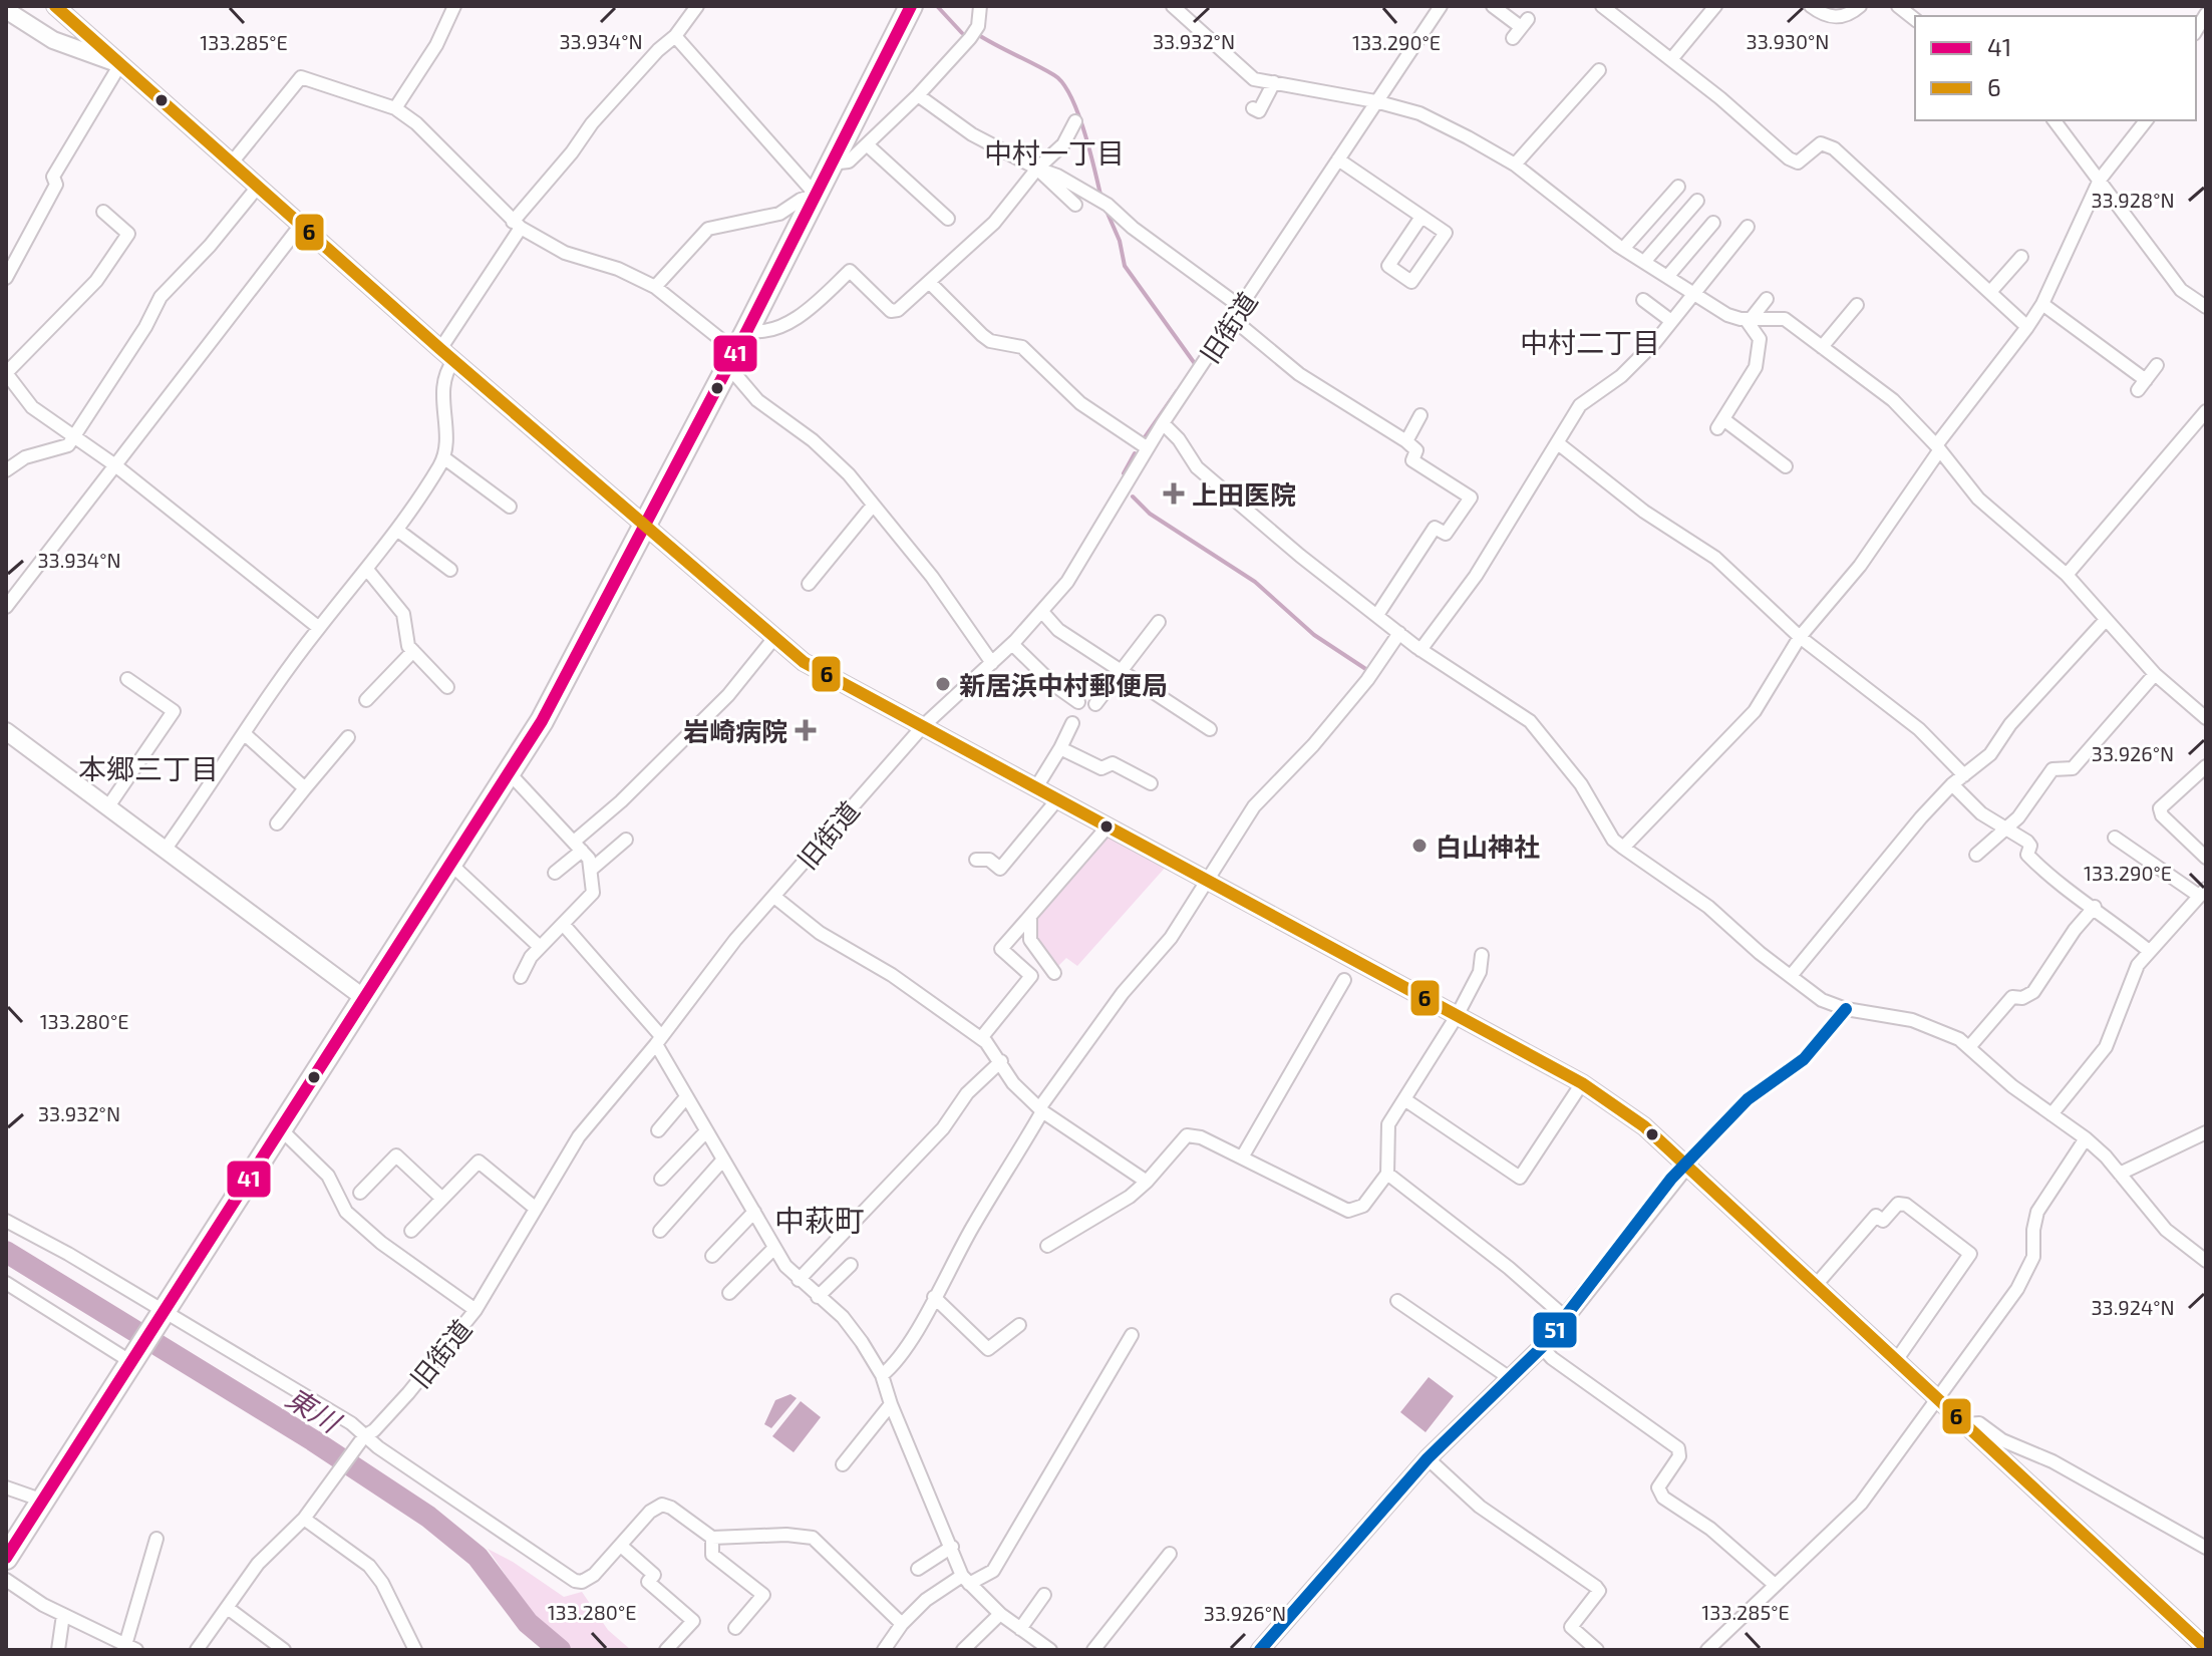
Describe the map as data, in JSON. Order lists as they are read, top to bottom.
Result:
{
  "streets": {
    "street": ["旧街道"]
  },
  "districts": [
    "中村一丁目",
    "中村二丁目",
    "本郷三丁目",
    "中萩町"
  ],
  "water": ["東川"],
  "places": {
    "health": ["上田医院", "岩崎病院"],
    "other": ["新居浜中村郵便局", "白山神社"]
  },
  "lines": ["transit line 41", "transit line 6", "transit line 51"],
  "legend": ["41", "6"],
  "coordinates": [
    "33.932°N",
    "33.934°N",
    "33.930°N",
    "133.285°E",
    "133.290°E",
    "33.928°N",
    "33.926°N",
    "133.280°E",
    "33.924°N"
  ]
}
